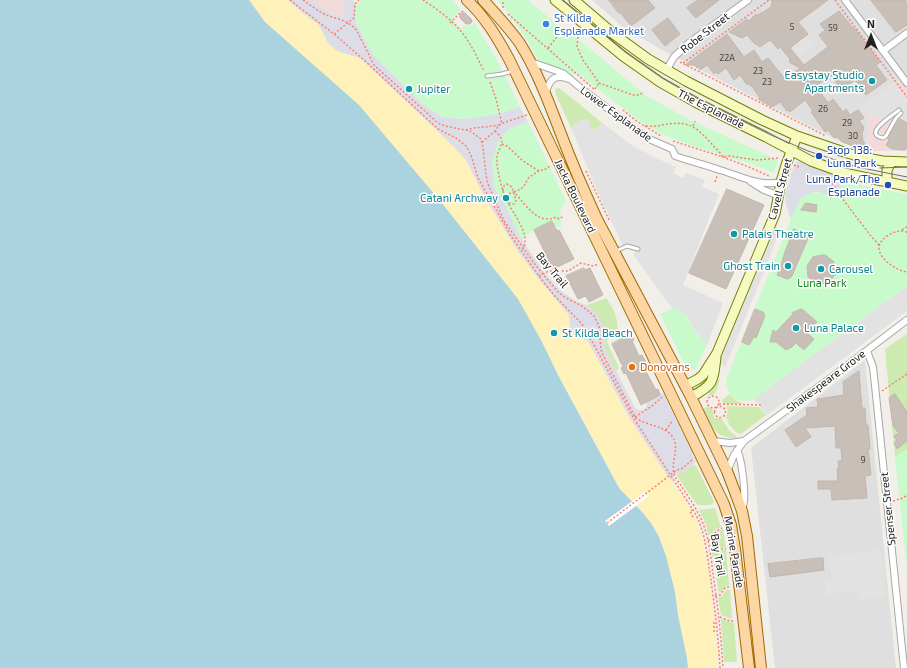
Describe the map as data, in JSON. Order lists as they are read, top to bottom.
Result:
{
  "streets": {
    "main road": ["Jacka Boulevard", "Marine Parade"],
    "street": [
      "Robe Street",
      "The Esplanade",
      "Lower Esplanade",
      "Cavell Street",
      "Shakespeare Grove",
      "Spenser Street"
    ],
    "path": ["Bay Trail"]
  },
  "crossings": [
    ["Robe Street", "The Esplanade"],
    ["The Esplanade", "Cavell Street"],
    ["Lower Esplanade", "Cavell Street"],
    ["Lower Esplanade", "Jacka Boulevard"],
    ["Cavell Street", "Jacka Boulevard"],
    ["Cavell Street", "Marine Parade"],
    ["Jacka Boulevard", "Marine Parade"],
    ["Shakespeare Grove", "Spenser Street"],
    ["Shakespeare Grove", "Marine Parade"]
  ],
  "parks": ["Luna Park"],
  "places": [
    "St Kilda Esplanade Market",
    "Easystay Studio Apartments",
    "Jupiter",
    "Stop 138: Luna Park",
    "Luna Park/The Esplanade",
    "Catani Archway",
    "Palais Theatre",
    "Ghost Train",
    "Carousel",
    "Luna Palace",
    "St Kilda Beach",
    "Donovans"
  ],
  "house_numbers": [
    "5",
    "59",
    "22A",
    "23",
    "23",
    "26",
    "29",
    "30",
    "9"
  ],
  "north": "top"
}
